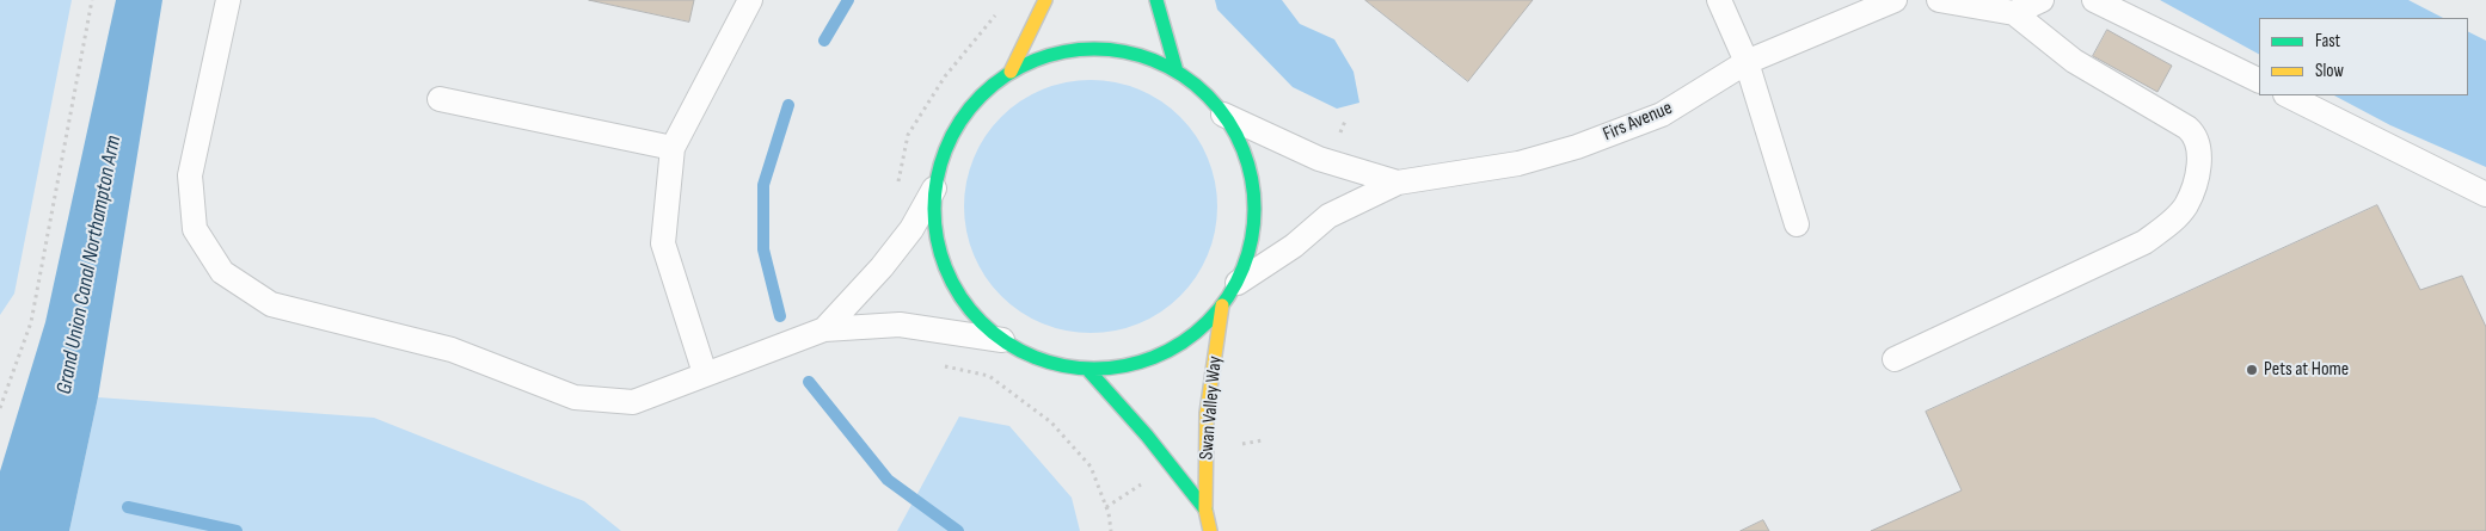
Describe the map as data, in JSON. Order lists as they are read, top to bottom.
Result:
{
  "streets": {
    "street": ["Swan Valley Way"],
    "lane": ["Firs Avenue"]
  },
  "water": ["Grand Union Canal Northampton Arm"],
  "places": ["Pets at Home"],
  "legend": ["Fast", "Slow"]
}
